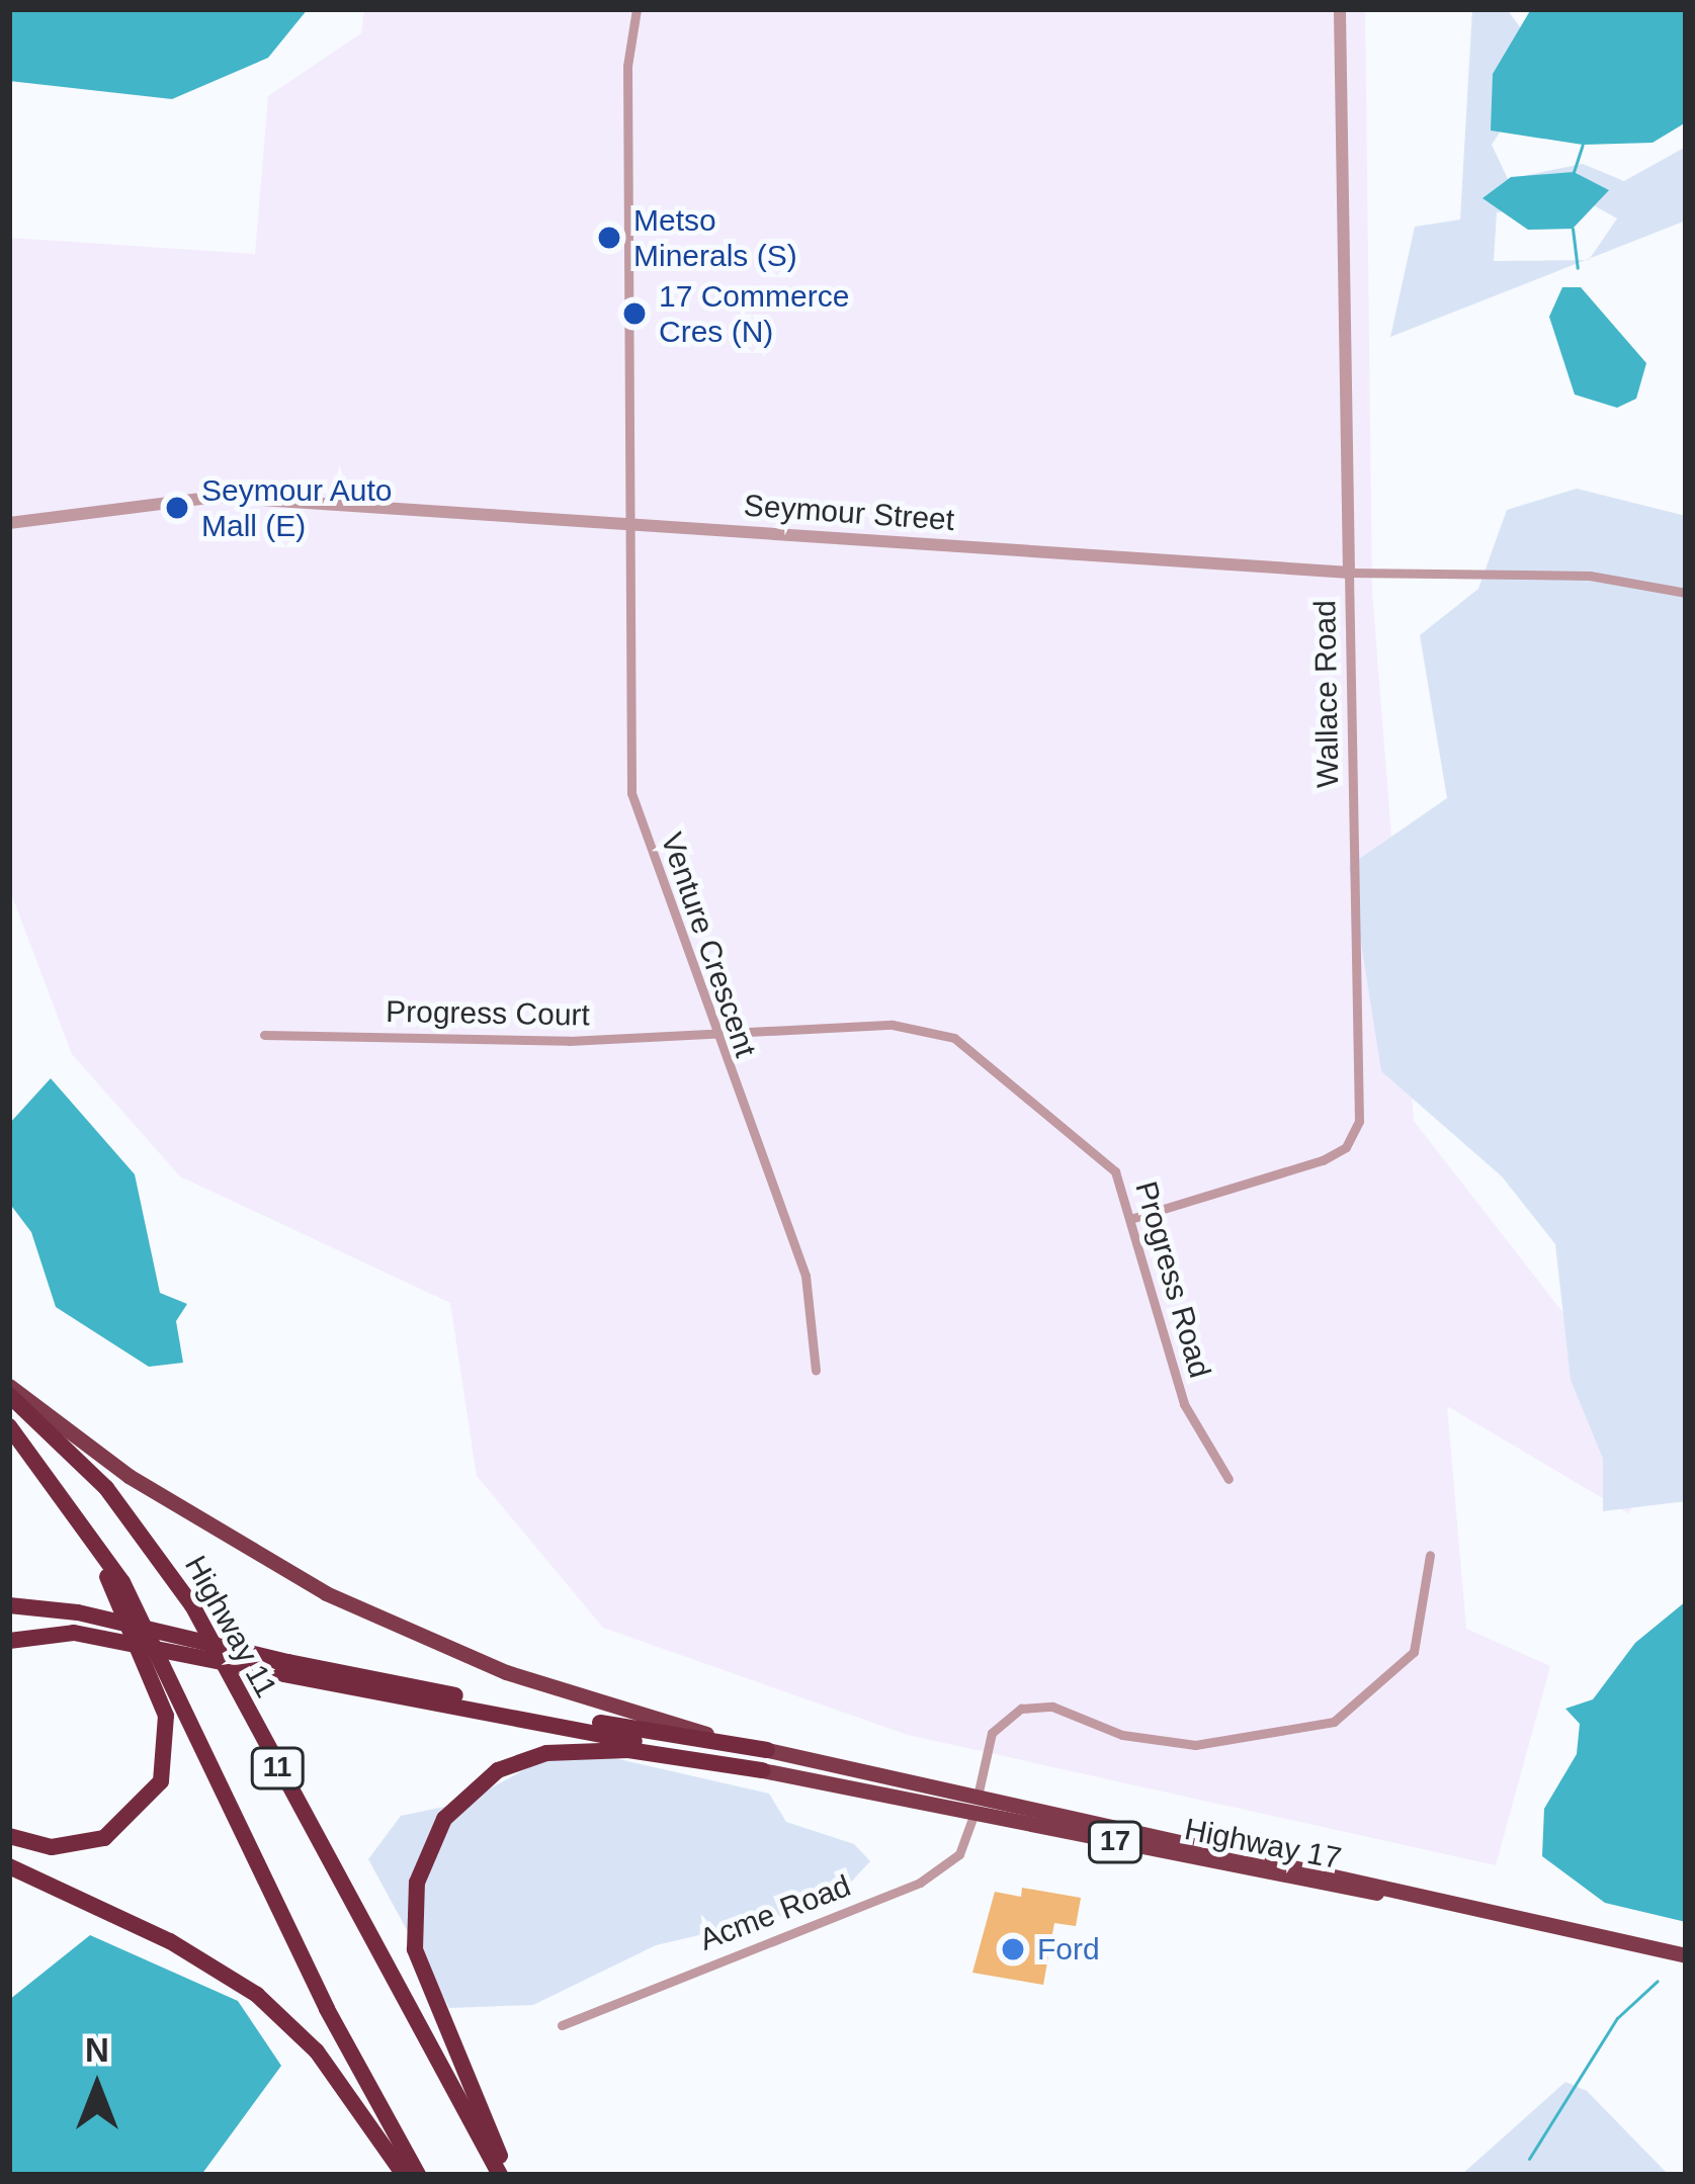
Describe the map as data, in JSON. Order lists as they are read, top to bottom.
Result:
{
  "streets": {
    "highway": [
      "Highway 11",
      "11",
      "17",
      "Highway 17"
    ],
    "street": [
      "Seymour Street",
      "Wallace Road",
      "Venture Crescent",
      "Progress Court",
      "Progress Road",
      "Acme Road"
    ]
  },
  "crossings": [
    ["Seymour Street", "Wallace Road"],
    ["Seymour Street", "Venture Crescent"],
    ["Wallace Road", "Progress Road"],
    ["Venture Crescent", "Progress Court"],
    ["Venture Crescent", "Progress Road"],
    ["Progress Court", "Progress Road"],
    ["Highway 11", "Highway 17"],
    ["Highway 17", "Acme Road"]
  ],
  "places": [
    "Metso Minerals (S)",
    "17 Commerce Cres (N)",
    "Seymour Auto Mall (E)",
    "Ford"
  ],
  "north": "top"
}
